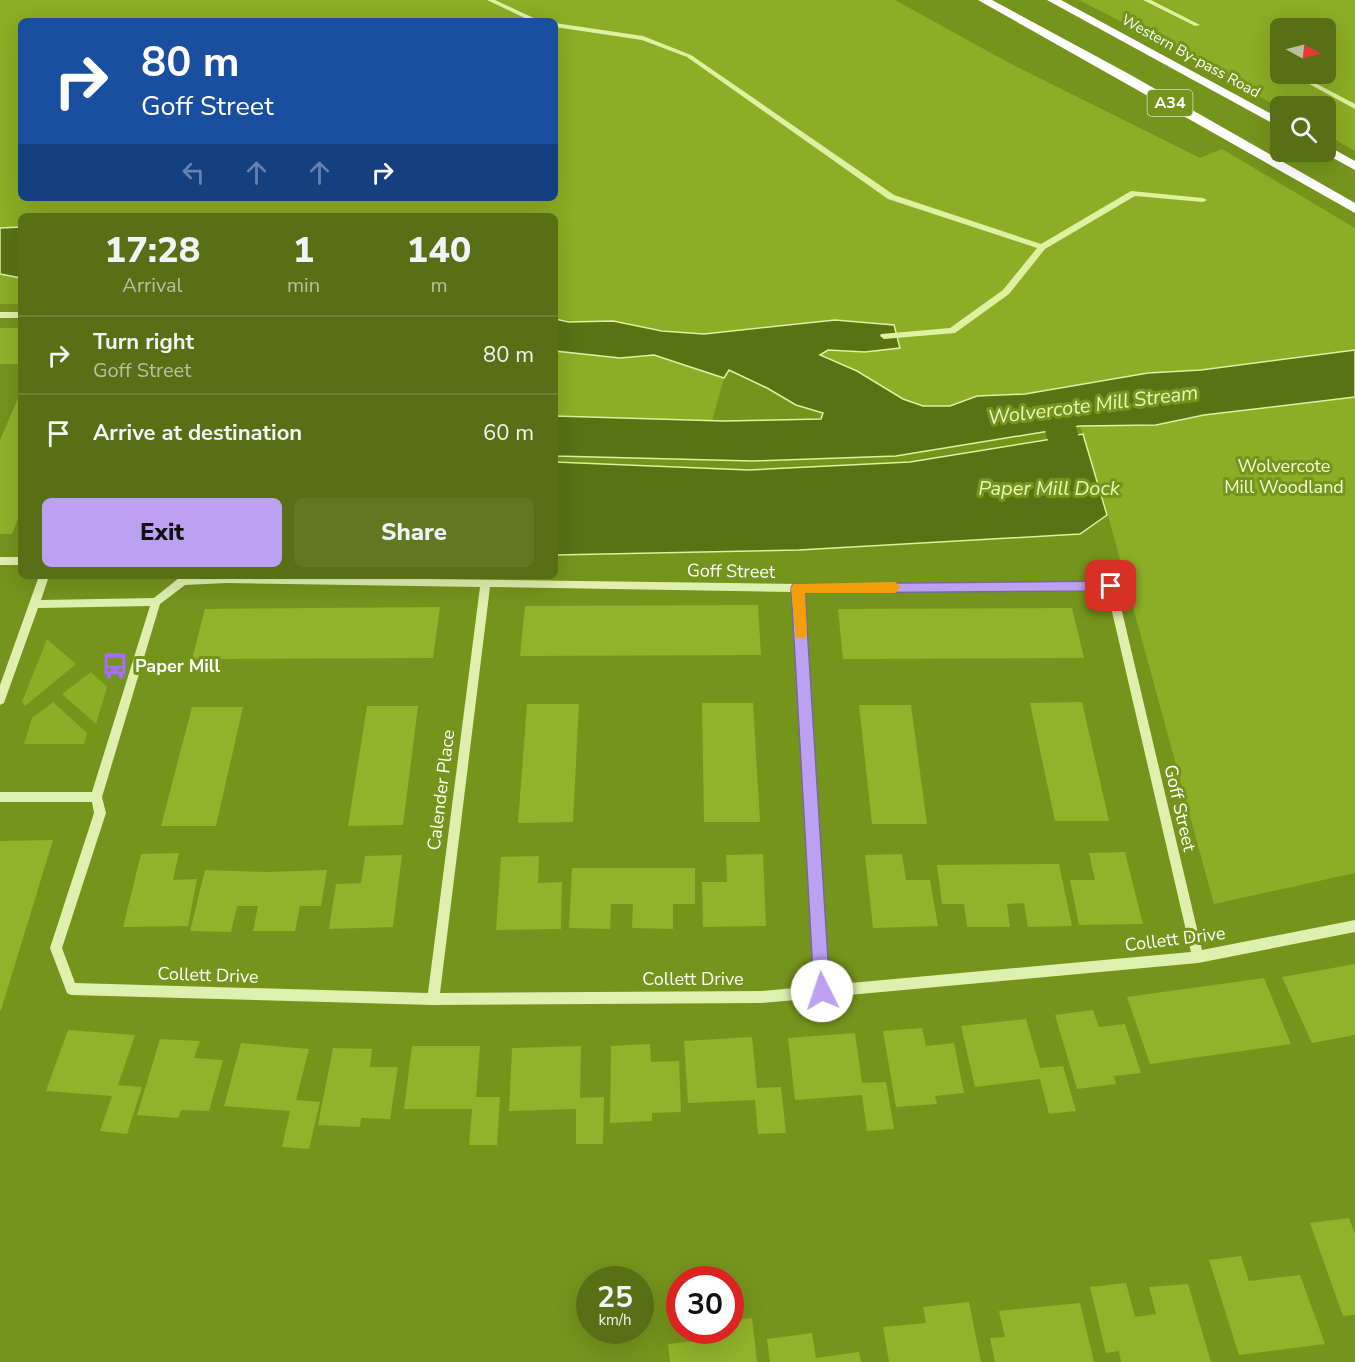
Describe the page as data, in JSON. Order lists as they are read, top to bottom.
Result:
{
  "streets": {
    "highway": ["Western By-pass Road", "A34"],
    "street": ["Goff Street", "Calender Place", "Collett Drive"]
  },
  "crossings": [
    ["Goff Street", "Calender Place"],
    ["Goff Street", "Collett Drive"],
    ["Calender Place", "Collett Drive"]
  ],
  "water": ["Wolvercote Mill Stream", "Paper Mill Dock"],
  "parks": ["Wolvercote Mill Woodland"],
  "places": {
    "bus stop": ["Paper Mill"]
  },
  "north": "right",
  "page": {
    "turn": ["80 m", "Goff Street"],
    "eta": [
      "17:28",
      "Arrival",
      "1",
      "min",
      "140",
      "m"
    ],
    "list": [
      {
        "name": "Turn right",
        "note": "Goff Street",
        "value": "80 m"
      },
      {
        "name": "Arrive at destination",
        "value": "60 m"
      }
    ],
    "buttons": ["Exit", "Share"],
    "speed": "25 km/h",
    "limit": "30"
  }
}
